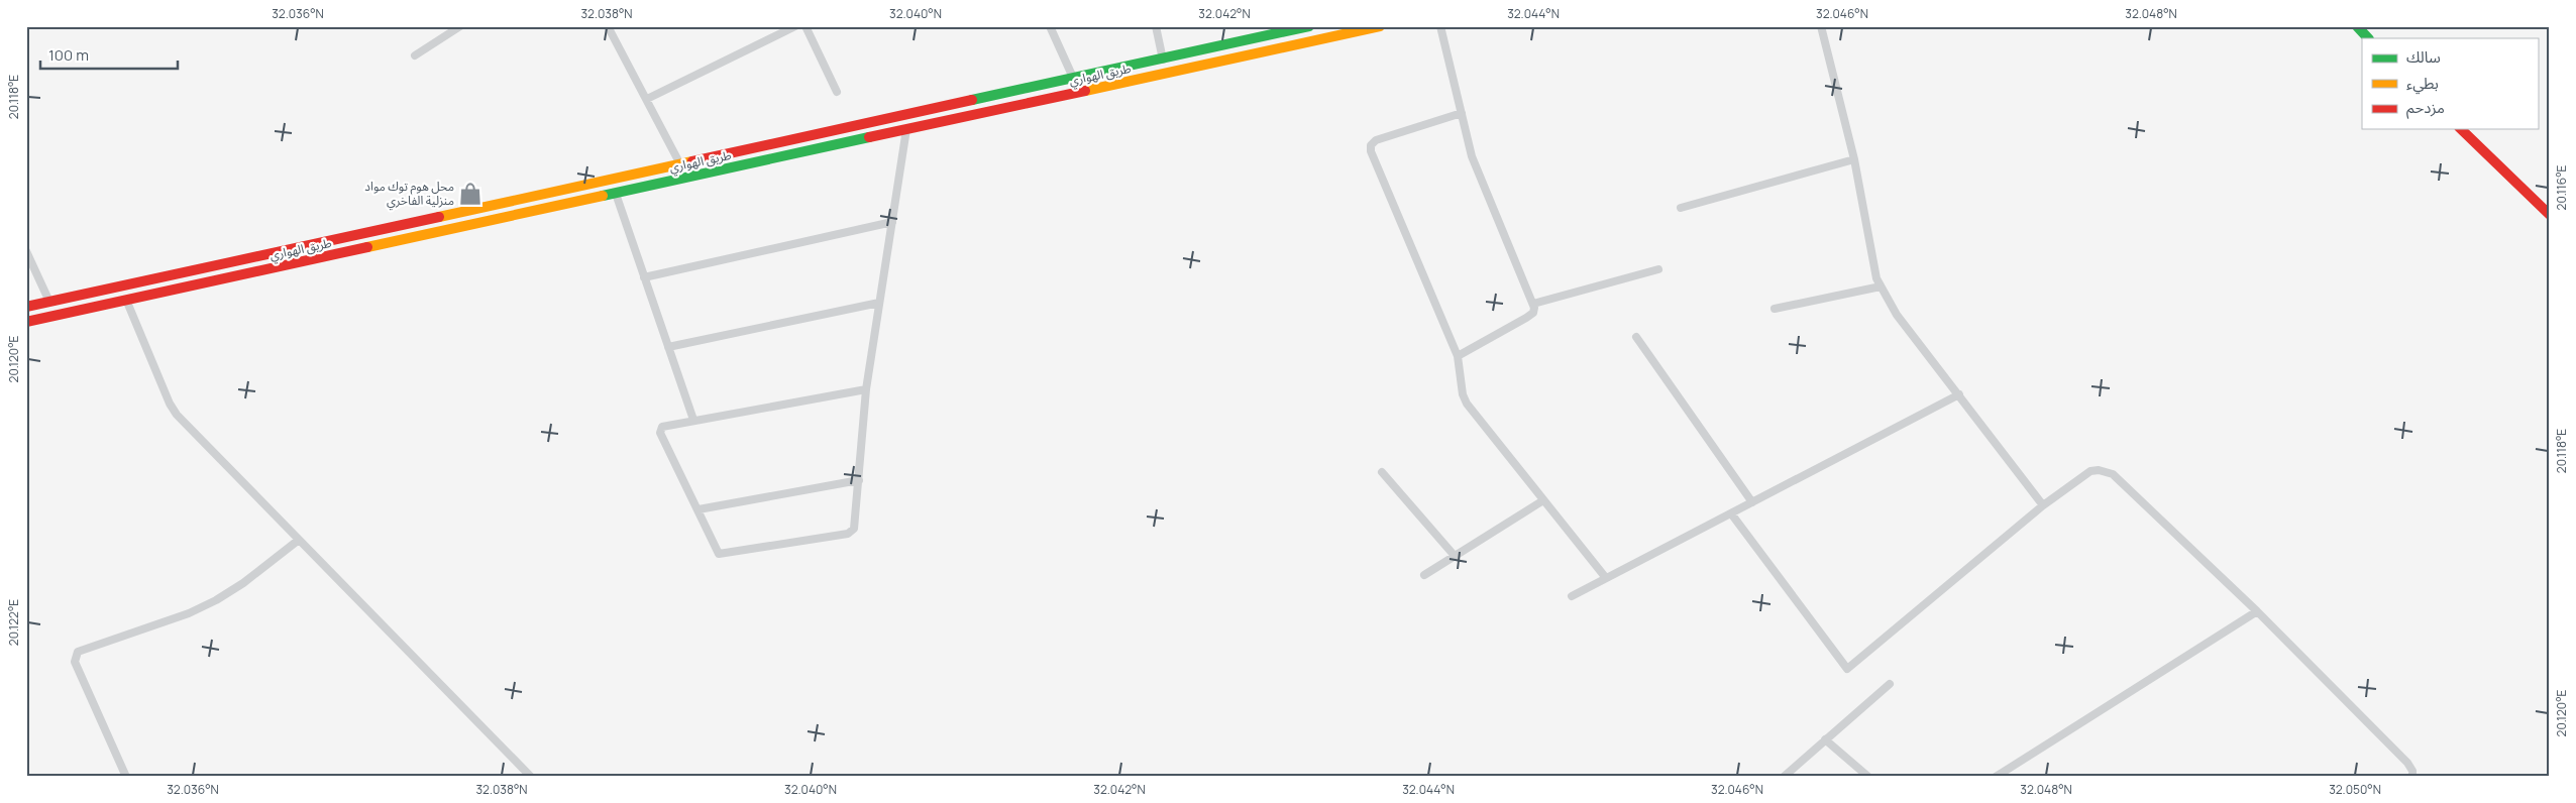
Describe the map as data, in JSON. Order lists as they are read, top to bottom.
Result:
{
  "streets": {
    "main road": ["طريق الهواري"]
  },
  "places": {
    "shop": ["محل هوم توك مواد منزلية الفاخري"]
  },
  "legend": ["سالك", "بطيء", "مزدحم"],
  "scale_bar": "100 m",
  "coordinates": [
    "32.036°N",
    "32.038°N",
    "32.040°N",
    "32.042°N",
    "32.044°N",
    "32.046°N",
    "32.048°N",
    "20.118°E",
    "20.116°E",
    "20.120°E",
    "20.122°E",
    "32.050°N"
  ]
}
